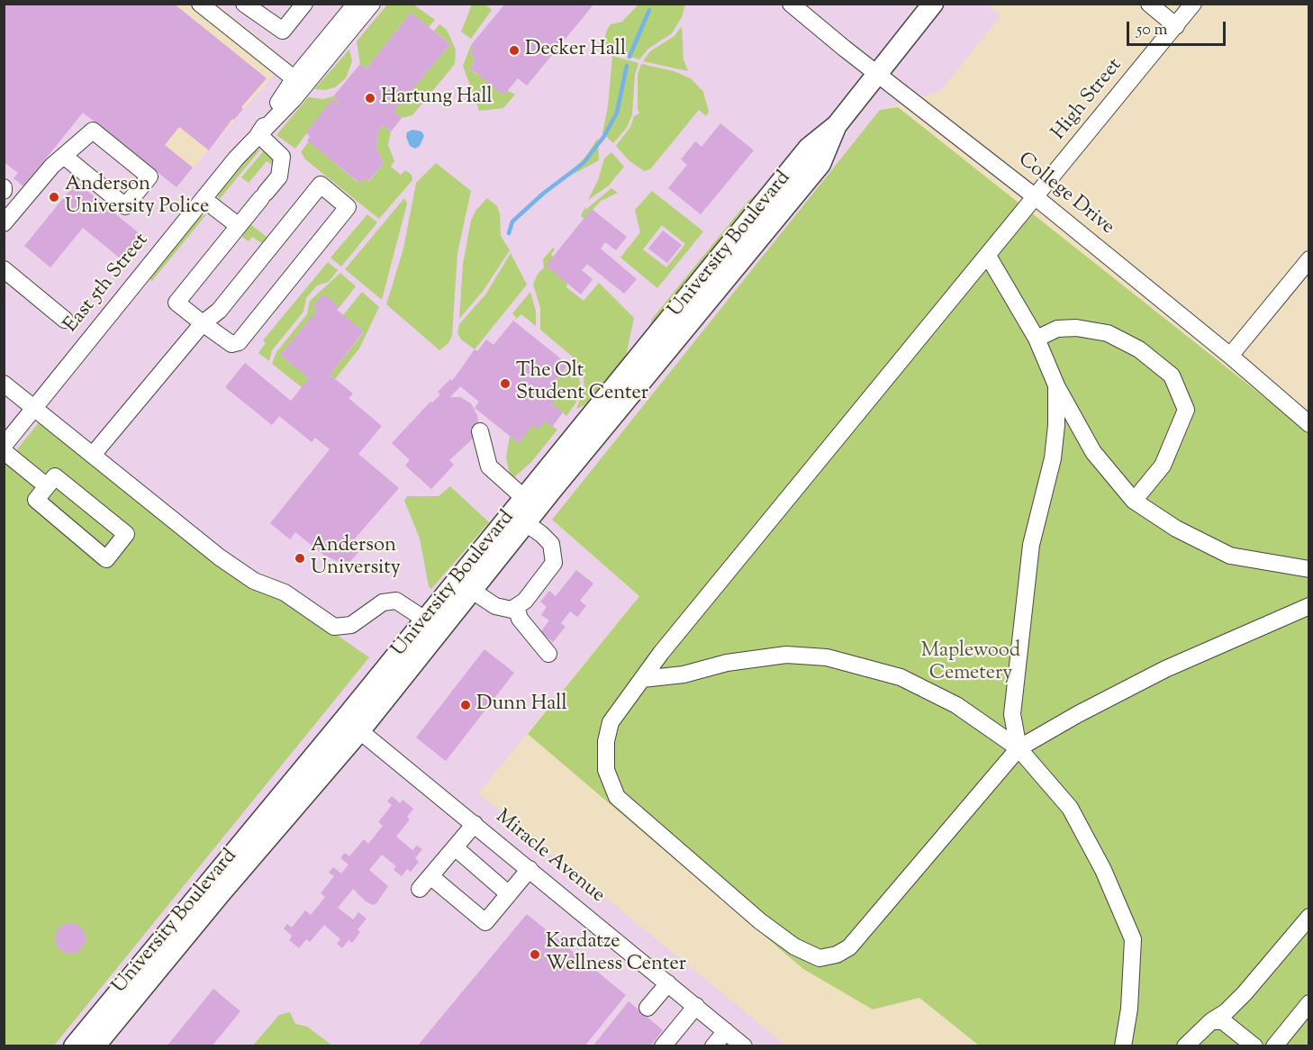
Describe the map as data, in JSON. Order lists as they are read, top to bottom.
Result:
{
  "streets": {
    "main road": ["University Boulevard"],
    "street": [
      "High Street",
      "College Drive",
      "East 5th Street",
      "Miracle Avenue"
    ]
  },
  "crossings": [
    ["High Street", "College Drive"],
    ["College Drive", "University Boulevard"],
    ["University Boulevard", "Miracle Avenue"]
  ],
  "parks": ["Maplewood Cemetery"],
  "places": [
    "Decker Hall",
    "Hartung Hall",
    "Anderson University Police",
    "The Olt Student Center",
    "Anderson University",
    "Dunn Hall",
    "Kardatze Wellness Center"
  ],
  "scale_bar": "50 m"
}
